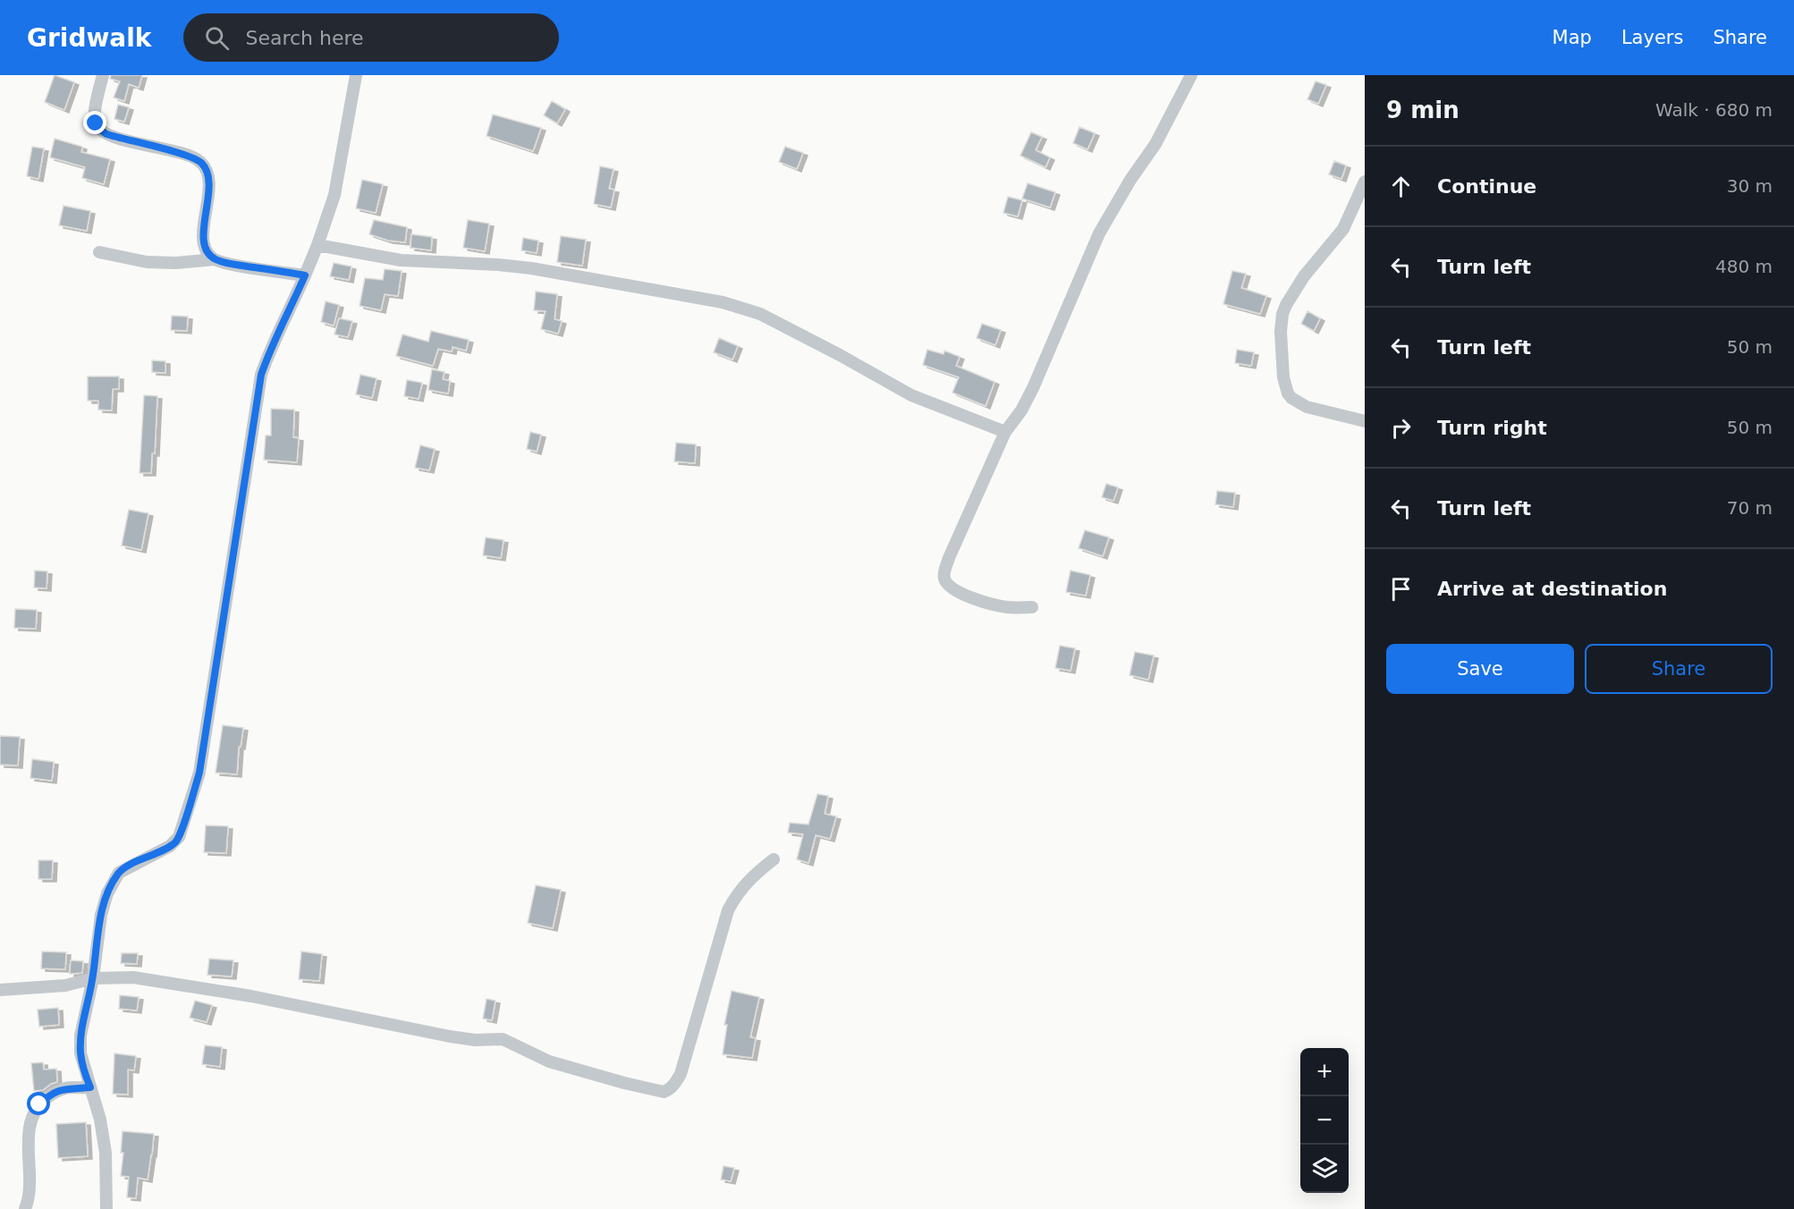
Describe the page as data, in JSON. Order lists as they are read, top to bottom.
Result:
{
  "page": {
    "header": "Gridwalk",
    "search": "Search here",
    "nav": ["Map", "Layers", "Share"],
    "heading": ["9 min", "Walk · 680 m"],
    "list": [
      ["Continue", "30 m"],
      ["Turn left", "480 m"],
      ["Turn left", "50 m"],
      ["Turn right", "50 m"],
      ["Turn left", "70 m"],
      "Arrive at destination"
    ],
    "buttons": ["Save", "Share"],
    "map_buttons": ["+", "−"]
  }
}
